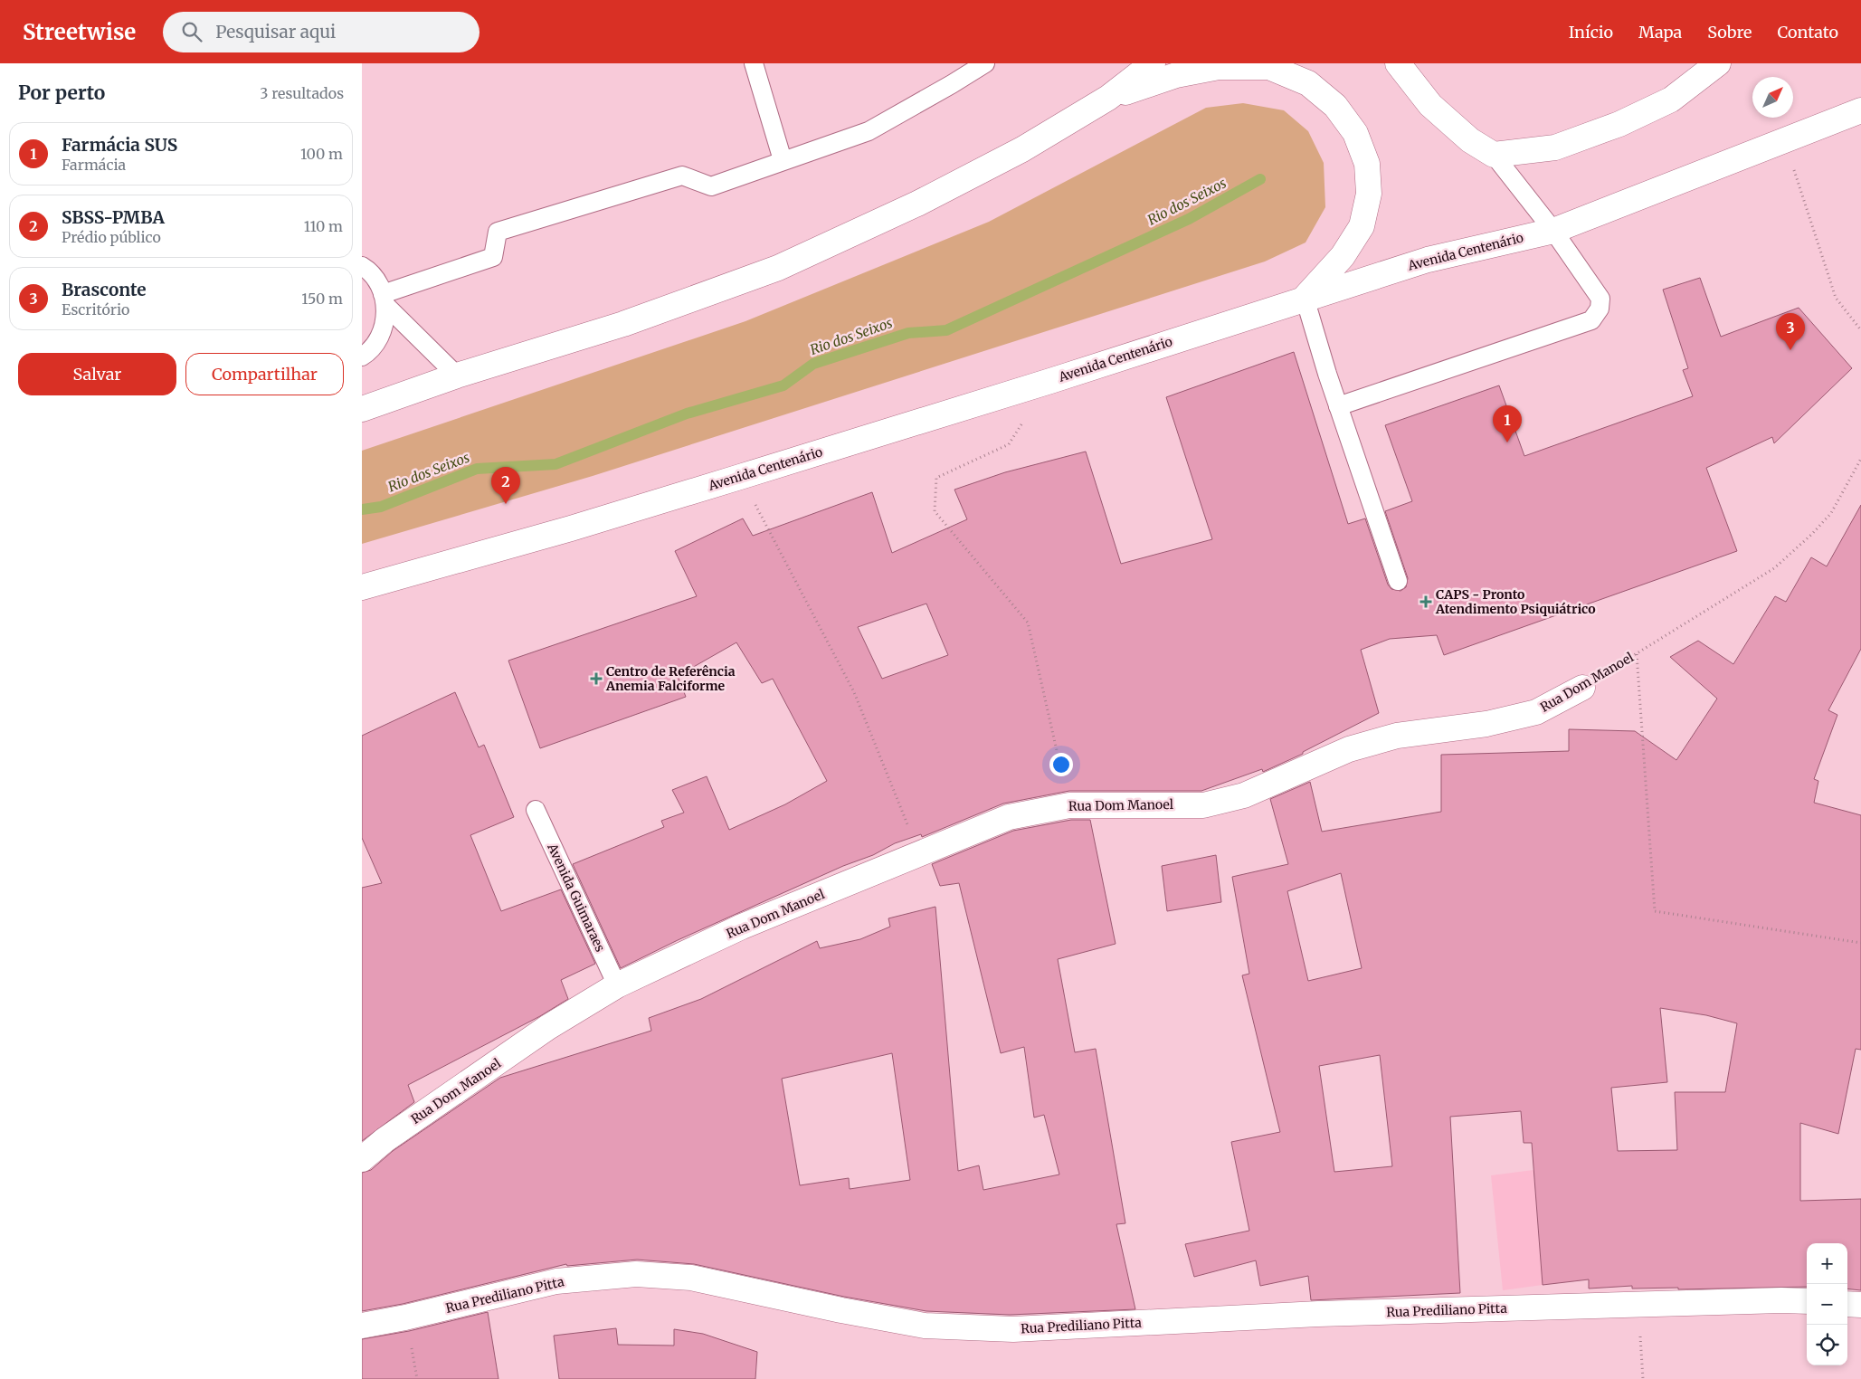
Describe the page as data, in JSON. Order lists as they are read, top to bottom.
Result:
{
  "streets": {
    "main road": ["Avenida Centenário", "Rua Dom Manoel", "Rua Prediliano Pitta"],
    "lane": ["Avenida Guimaraes"]
  },
  "crossings": [
    ["Rua Dom Manoel", "Avenida Guimaraes"]
  ],
  "water": ["Rio dos Seixos"],
  "places": {
    "health": ["CAPS - Pronto Atendimento Psiquiátrico", "Centro de Referência Anemia Falciforme"]
  },
  "north": "top right",
  "page": {
    "header": "Streetwise",
    "search": "Pesquisar aqui",
    "nav": [
      "Início",
      "Mapa",
      "Sobre",
      "Contato"
    ],
    "heading": ["Por perto", "3 resultados"],
    "list": [
      {
        "mark": "1",
        "name": "Farmácia SUS",
        "note": "Farmácia",
        "value": "100 m"
      },
      {
        "mark": "2",
        "name": "SBSS-PMBA",
        "note": "Prédio público",
        "value": "110 m"
      },
      {
        "mark": "3",
        "name": "Brasconte",
        "note": "Escritório",
        "value": "150 m"
      }
    ],
    "pins": ["3", "1", "2"],
    "buttons": ["Salvar", "Compartilhar"],
    "map_buttons": ["+", "−"]
  }
}
